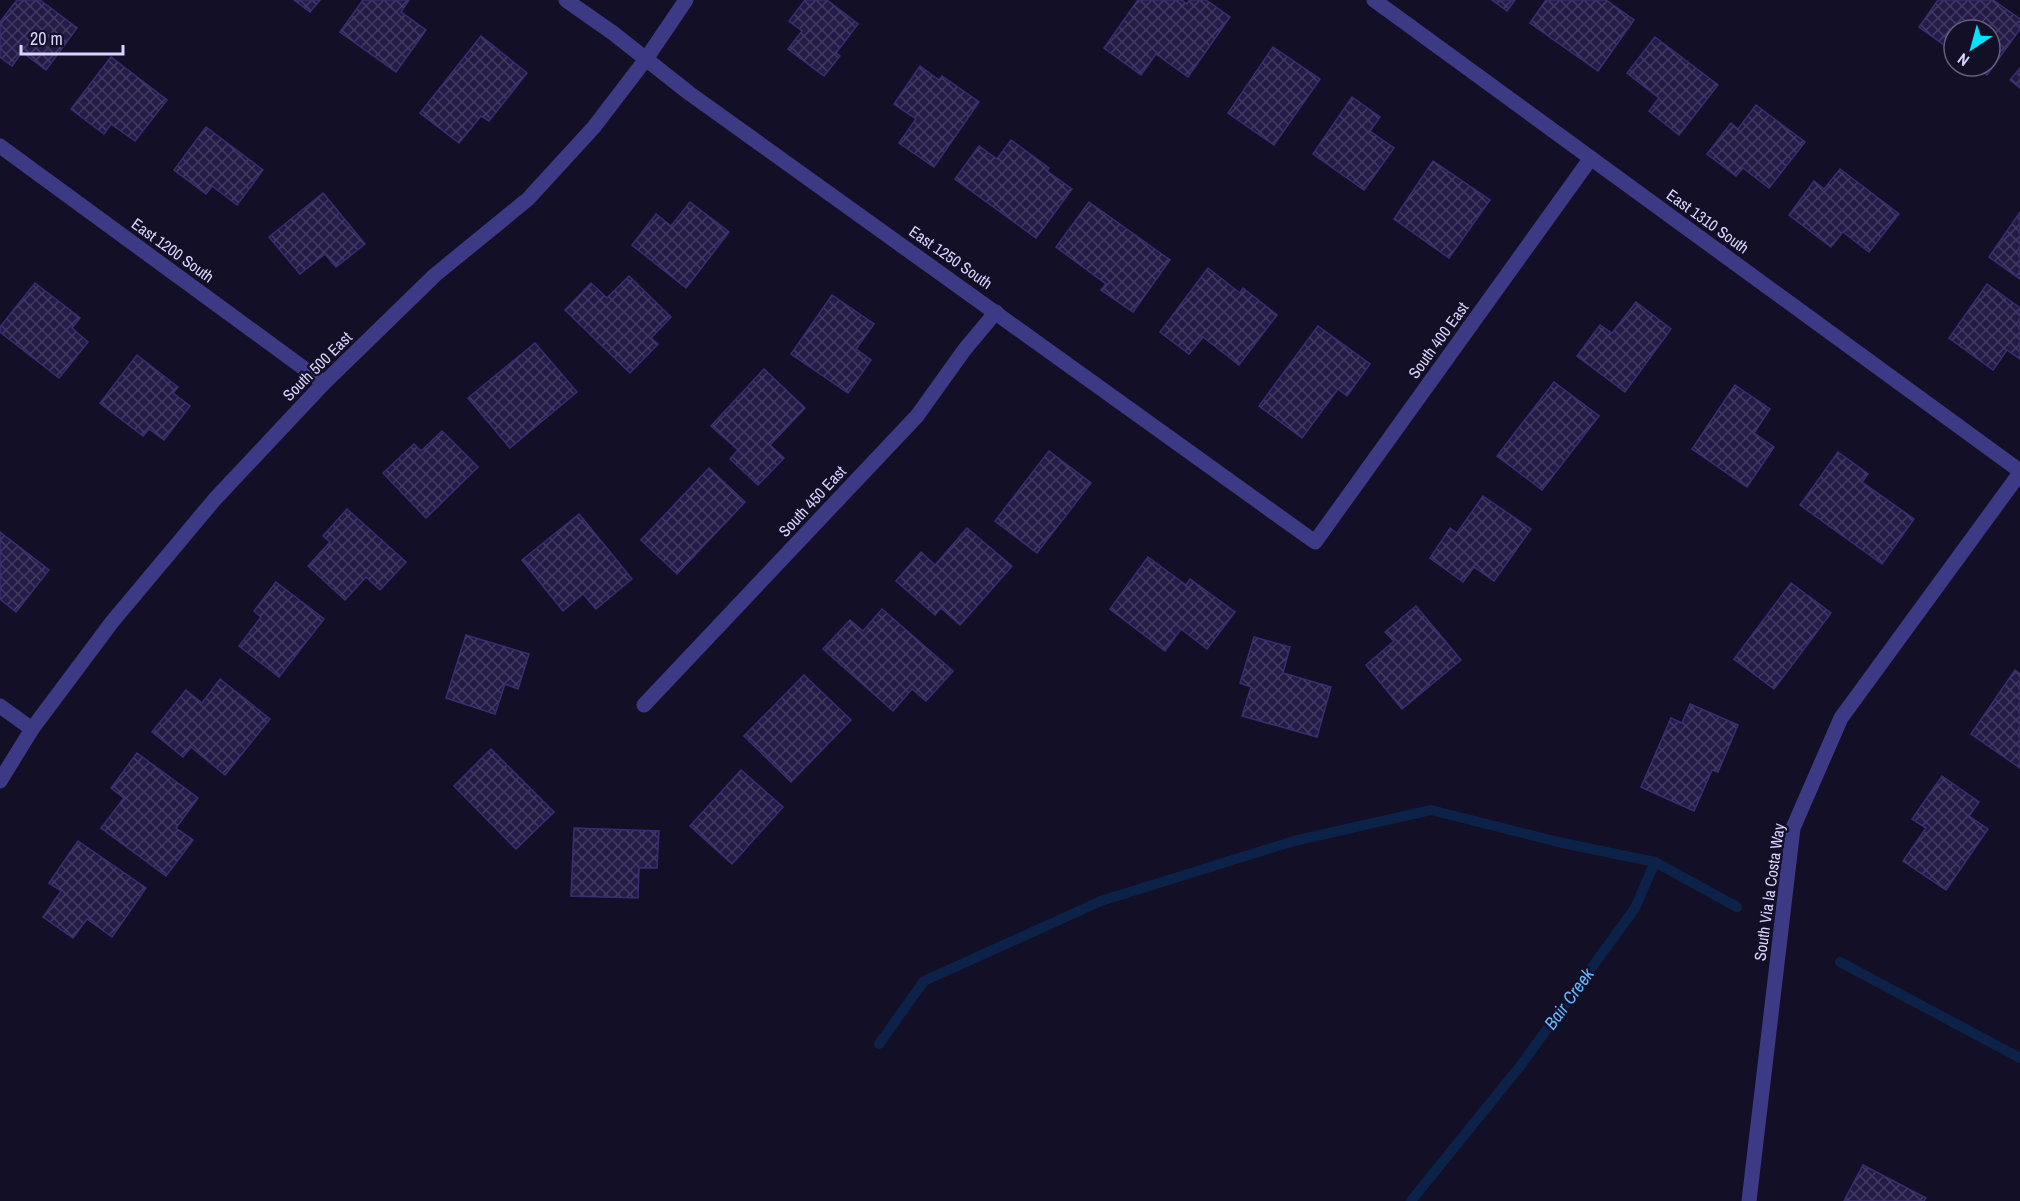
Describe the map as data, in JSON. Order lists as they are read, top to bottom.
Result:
{
  "streets": {
    "street": [
      "East 1310 South",
      "East 1200 South",
      "East 1250 South",
      "South 400 East",
      "South 500 East",
      "South 450 East",
      "South Via la Costa Way"
    ]
  },
  "crossings": [
    ["East 1310 South", "South 400 East"],
    ["East 1310 South", "South Via la Costa Way"],
    ["East 1200 South", "South 500 East"],
    ["East 1250 South", "South 400 East"],
    ["East 1250 South", "South 500 East"],
    ["East 1250 South", "South 450 East"]
  ],
  "water": ["Bair Creek"],
  "scale_bar": "20 m",
  "north": "bottom left"
}
